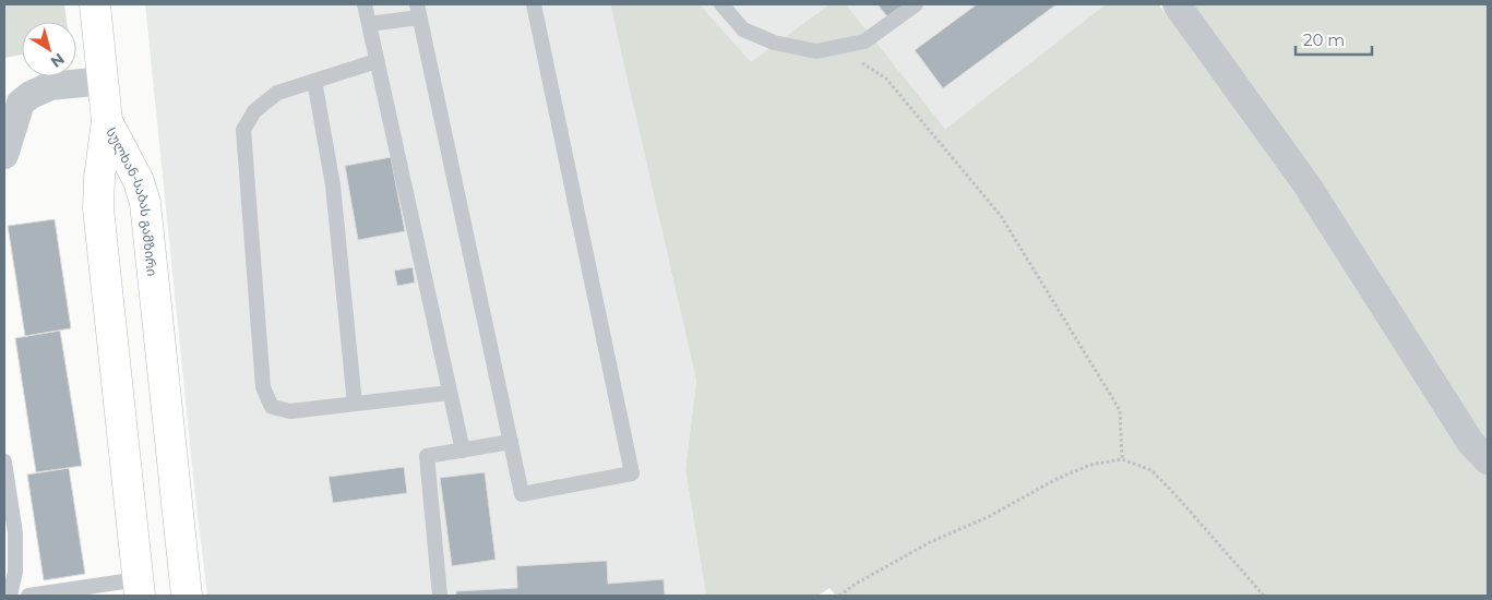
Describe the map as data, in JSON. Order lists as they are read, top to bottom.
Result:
{
  "streets": {
    "main road": ["სულხან-საბას გამზირი"]
  },
  "scale_bar": "20 m",
  "north": "bottom right"
}
